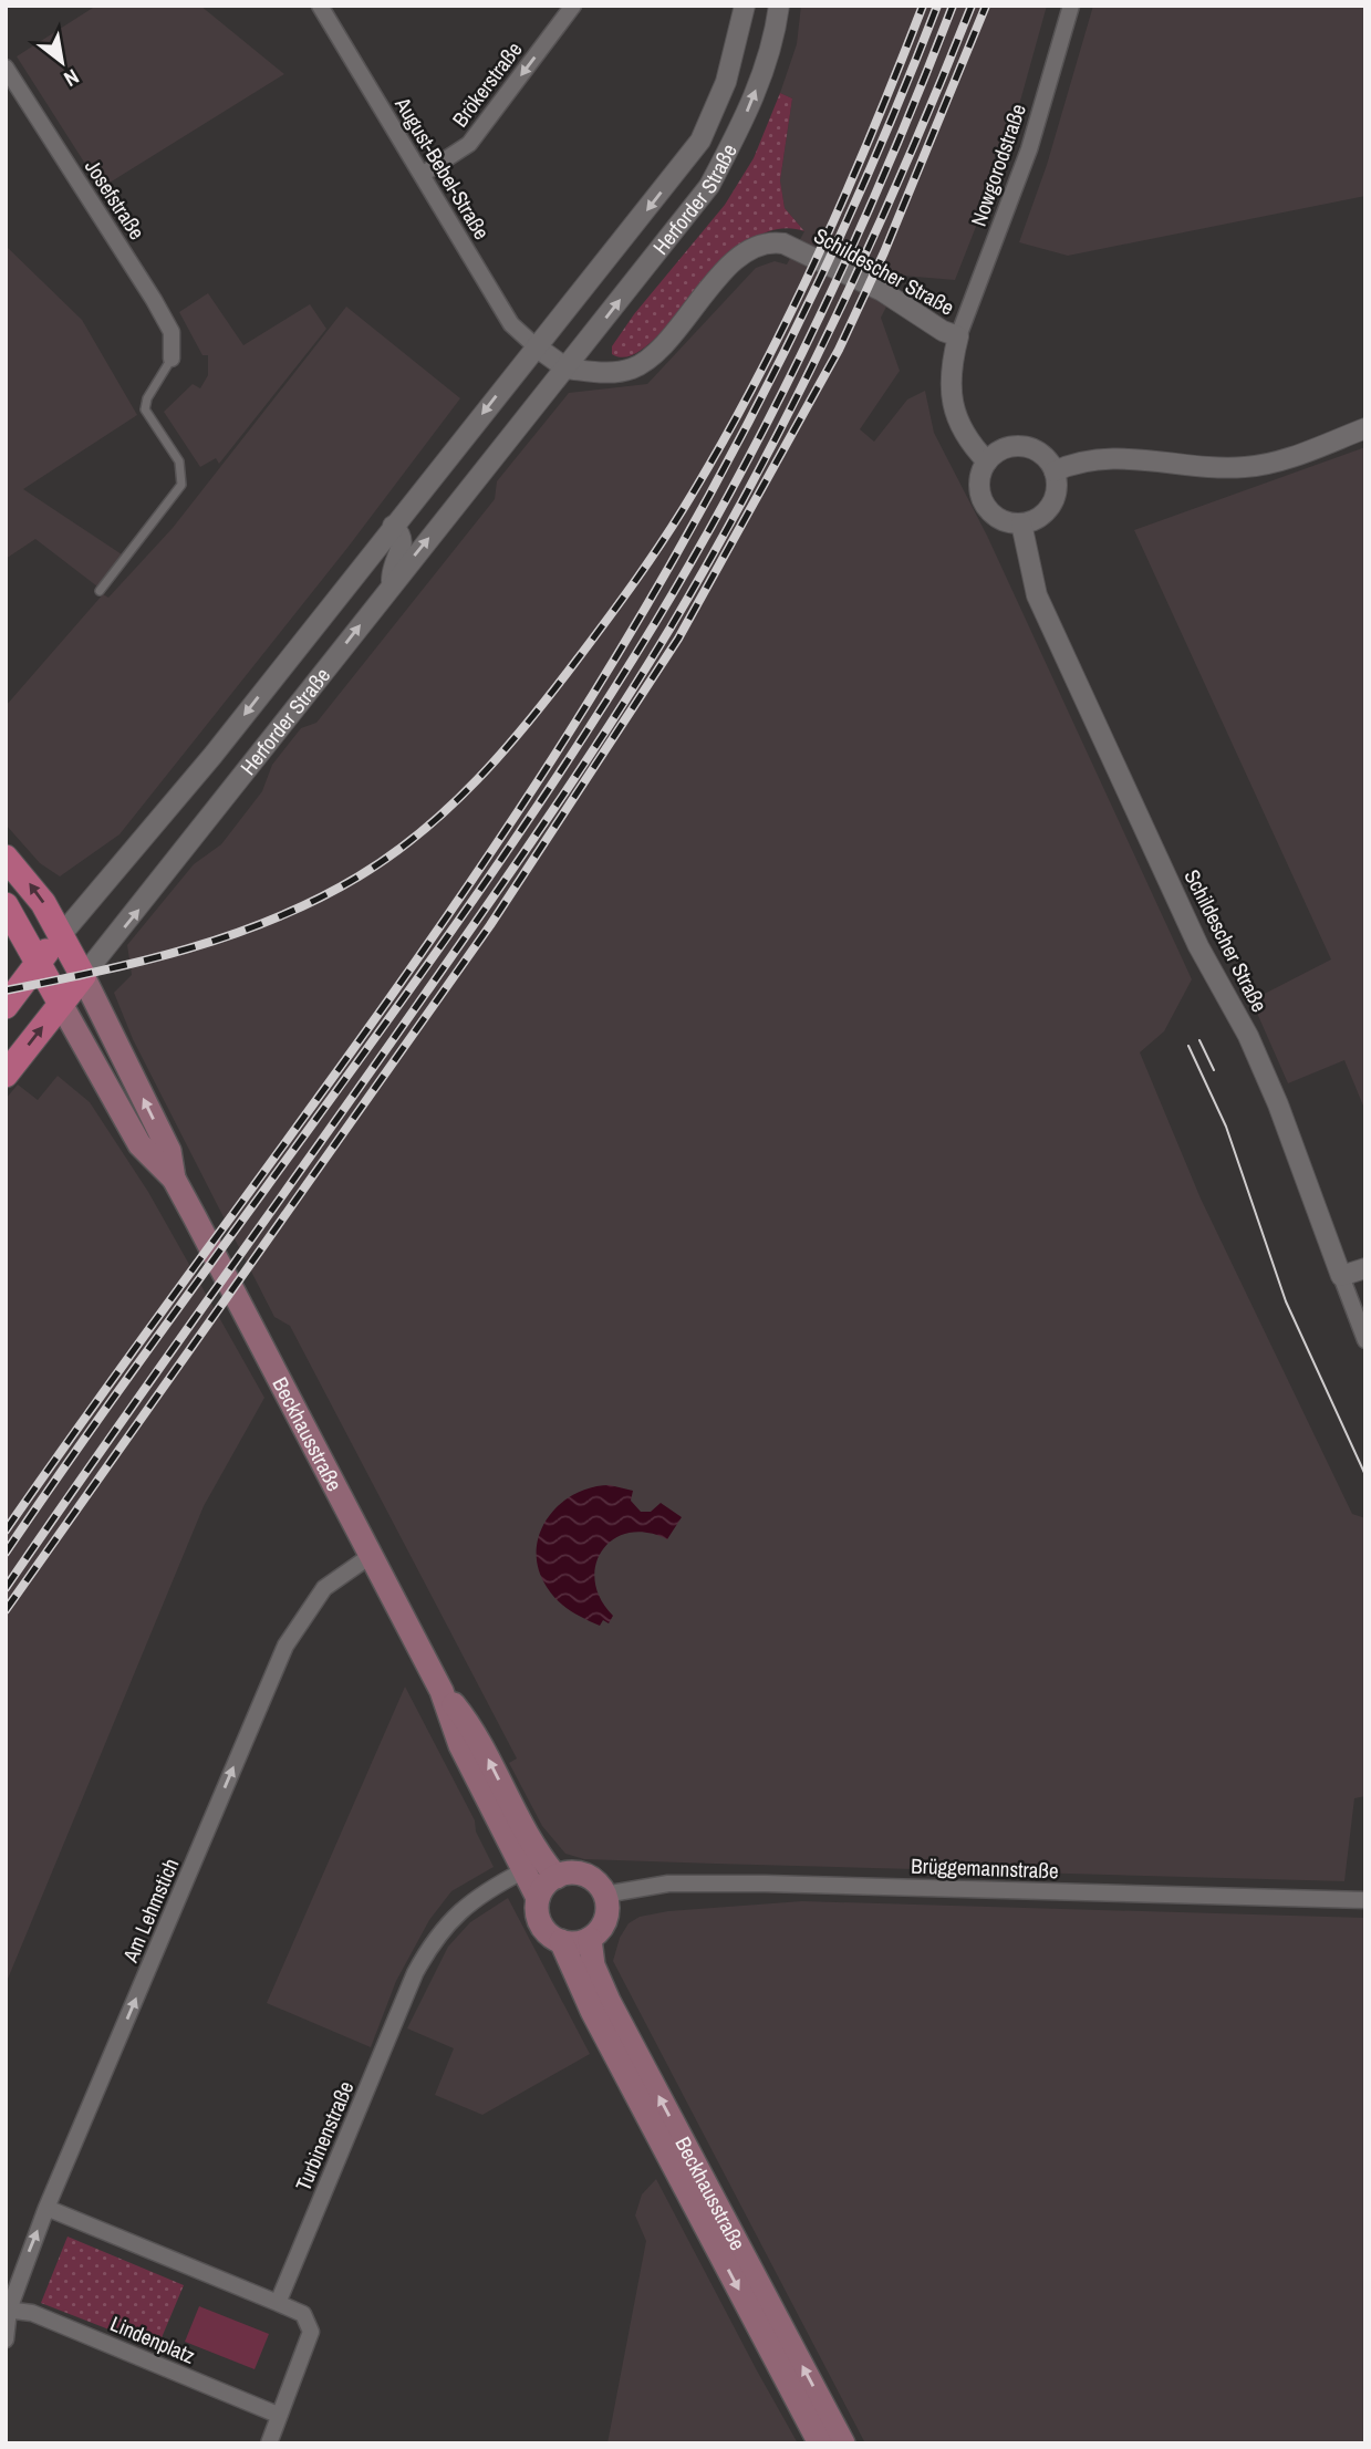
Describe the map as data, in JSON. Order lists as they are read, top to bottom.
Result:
{
  "streets": {
    "main road": ["Herforder Straße", "Beckhausstraße"],
    "street": [
      "Brökerstraße",
      "Nowgorodstraße",
      "August-Bebel-Straße",
      "Josefstraße",
      "Schildescher Straße",
      "Brüggemannstraße",
      "Am Lehmstich",
      "Turbinenstraße",
      "Lindenplatz"
    ]
  },
  "crossings": [
    ["Brökerstraße", "August-Bebel-Straße"],
    ["Nowgorodstraße", "Schildescher Straße"],
    ["August-Bebel-Straße", "Herforder Straße"],
    ["Herforder Straße", "Schildescher Straße"],
    ["Herforder Straße", "Beckhausstraße"],
    ["Beckhausstraße", "Brüggemannstraße"],
    ["Beckhausstraße", "Am Lehmstich"],
    ["Beckhausstraße", "Turbinenstraße"],
    ["Am Lehmstich", "Lindenplatz"]
  ],
  "one_way": ["Brökerstraße", "Am Lehmstich"],
  "north": "bottom right"
}
